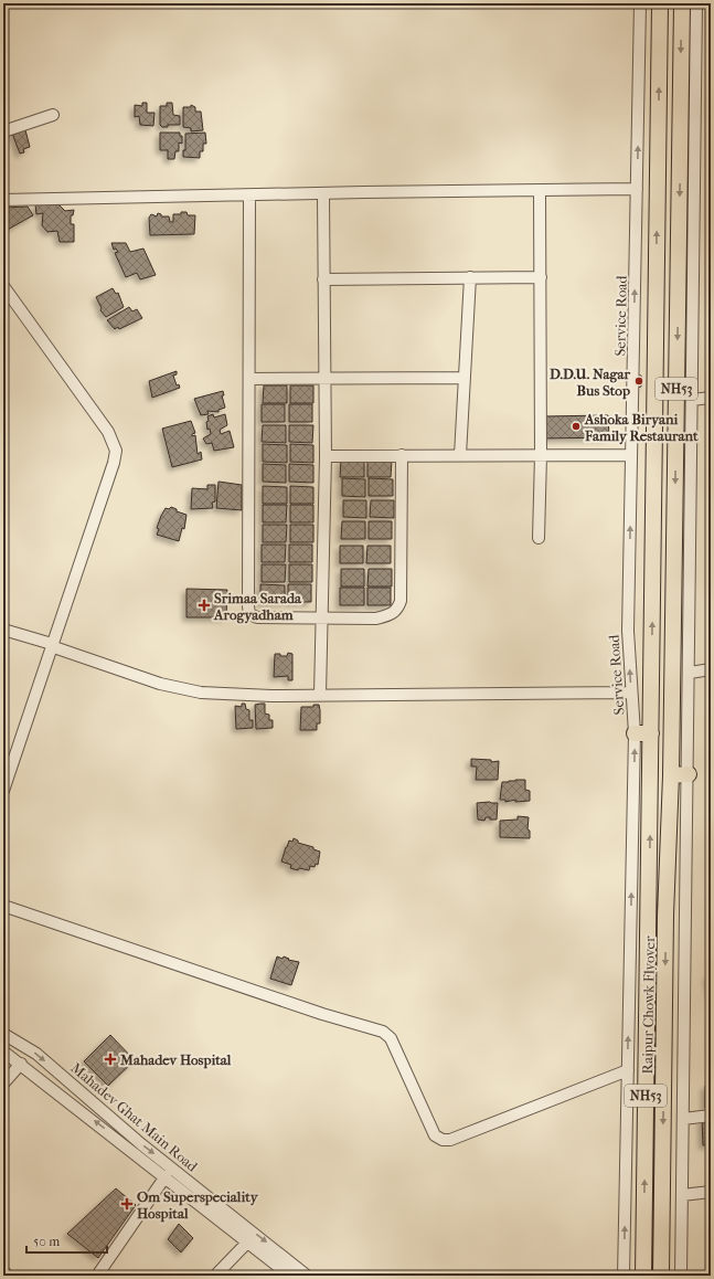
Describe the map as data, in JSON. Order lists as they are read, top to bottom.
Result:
{
  "streets": {
    "highway": ["NH53", "Raipur Chowk Flyover"],
    "street": ["Service Road", "Mahadev Ghat Main Road"]
  },
  "crossings": [
    ["NH53", "Raipur Chowk Flyover"]
  ],
  "places": {
    "other": ["D.D.U. Nagar Bus Stop", "Ashoka Biryani Family Restaurant"],
    "health": ["Srimaa Sarada Arogyadham", "Mahadev Hospital", "Om Superspeciality Hospital"]
  },
  "scale_bar": "50 m"
}
